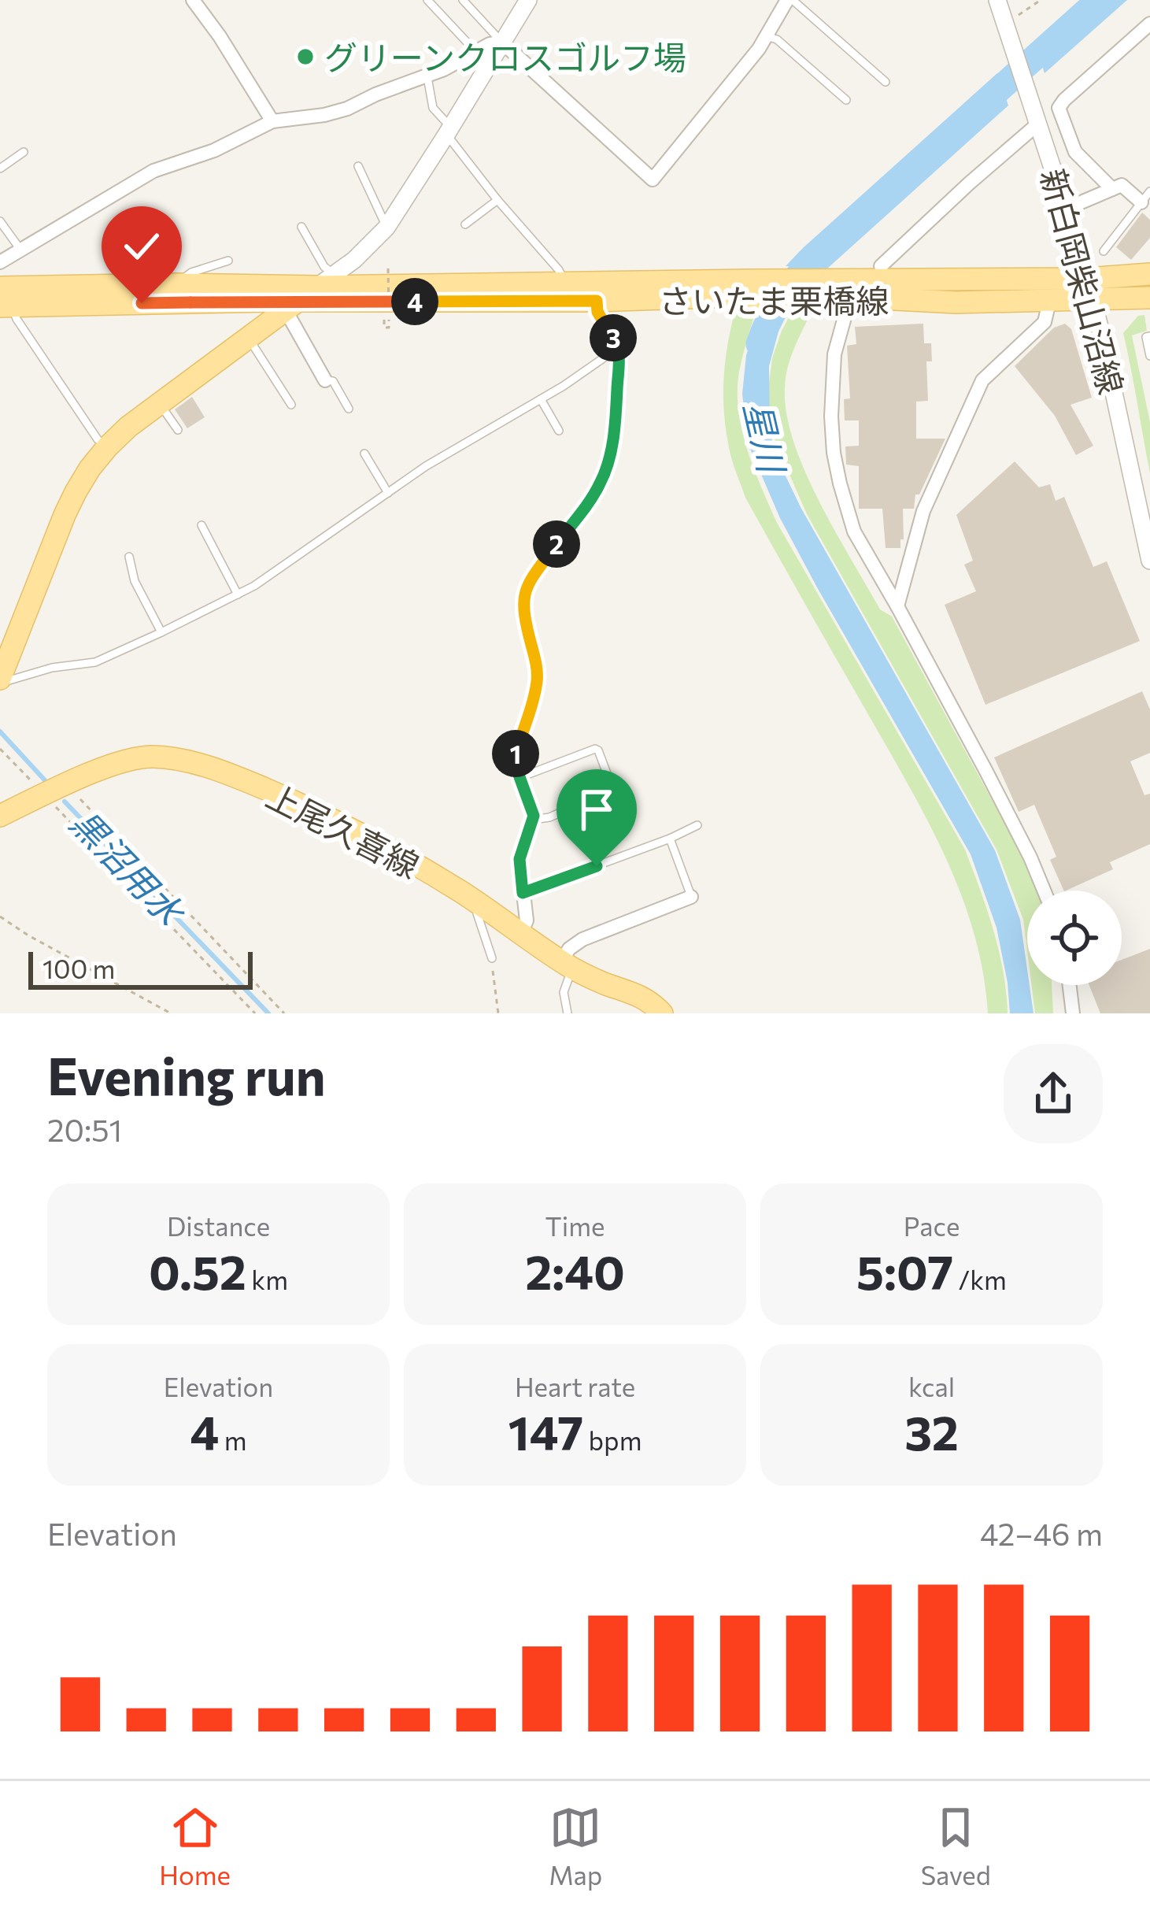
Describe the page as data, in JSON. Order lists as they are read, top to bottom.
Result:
{
  "streets": {
    "main road": ["さいたま栗橋線", "上尾久喜線"],
    "street": ["新白岡柴山沼線"]
  },
  "crossings": [
    ["新白岡柴山沼線", "さいたま栗橋線"]
  ],
  "water": ["星川", "黒沼用水"],
  "places": ["グリーンクロスゴルフ場"],
  "scale_bar": "100 m",
  "page": {
    "pins": [
      "4",
      "3",
      "2",
      "1"
    ],
    "scale": "100 m",
    "heading": ["Evening run", "20:51"],
    "stats": [
      ["Distance", "0.52 km"],
      ["Time", "2:40"],
      ["Pace", "5:07 /km"],
      ["Elevation", "4 m"],
      ["Heart rate", "147 bpm"],
      ["kcal", "32"]
    ],
    "chart": ["Elevation", "42–46 m"],
    "tabs": ["Home", "Map", "Saved"]
  }
}
